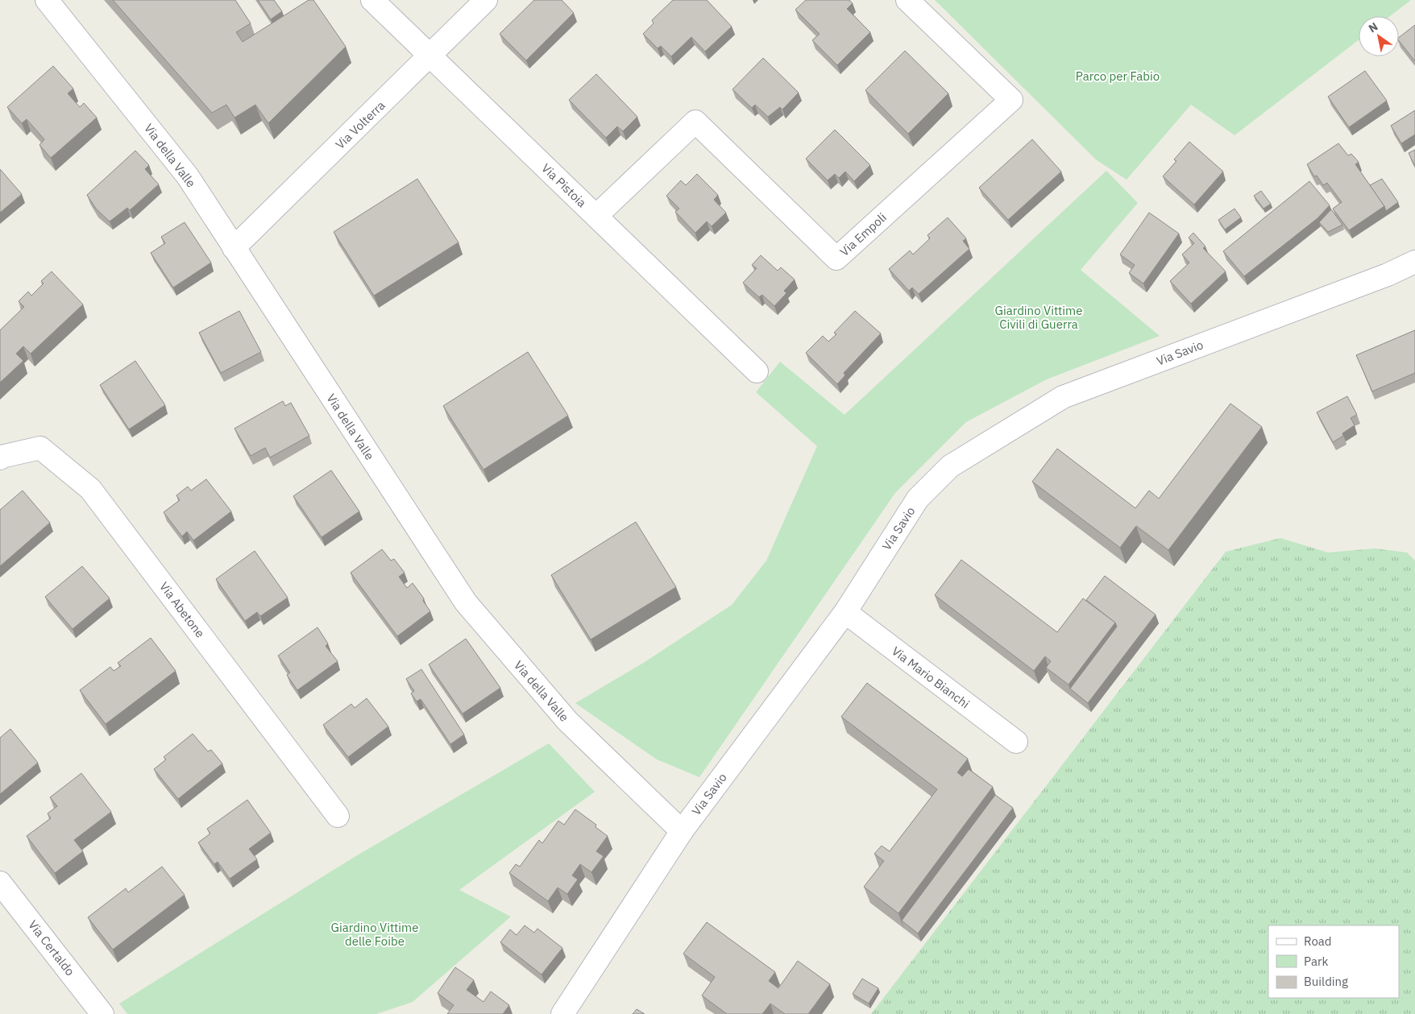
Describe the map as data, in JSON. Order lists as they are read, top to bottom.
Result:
{
  "streets": {
    "street": [
      "Via Volterra",
      "Via della Valle",
      "Via Pistoia",
      "Via Empoli",
      "Via Savio",
      "Via Abetone",
      "Via Mario Bianchi",
      "Via Certaldo"
    ]
  },
  "crossings": [
    ["Via Volterra", "Via della Valle"],
    ["Via Volterra", "Via Pistoia"],
    ["Via della Valle", "Via Savio"],
    ["Via Pistoia", "Via Empoli"],
    ["Via Savio", "Via Mario Bianchi"]
  ],
  "parks": ["Parco per Fabio", "Giardino Vittime Civili di Guerra", "Giardino Vittime delle Foibe"],
  "legend": ["Road", "Park", "Building"],
  "north": "top left"
}
